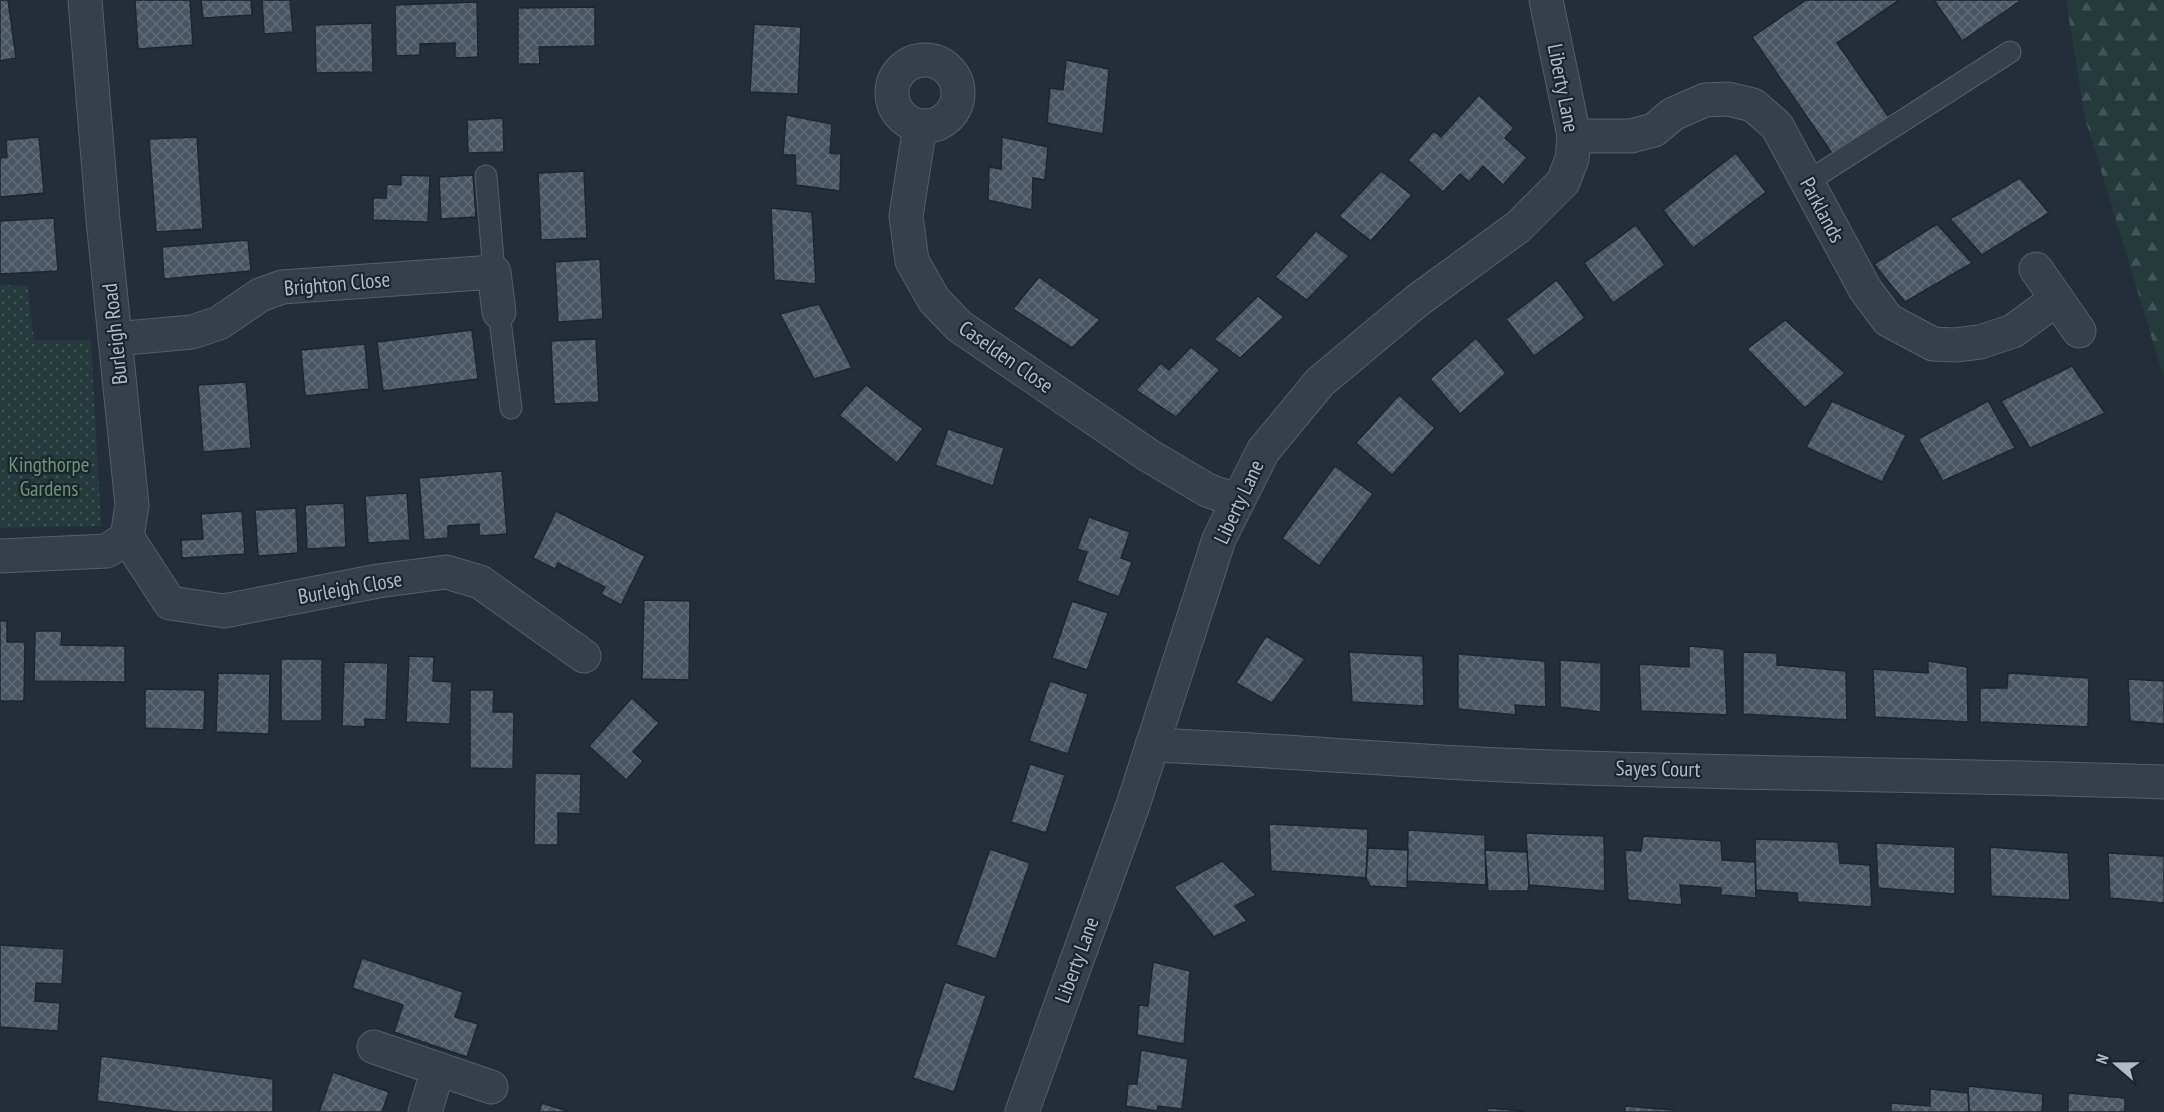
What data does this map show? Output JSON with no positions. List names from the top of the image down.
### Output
{
  "streets": {
    "street": [
      "Liberty Lane",
      "Parklands",
      "Brighton Close",
      "Burleigh Road",
      "Caselden Close",
      "Burleigh Close",
      "Sayes Court"
    ]
  },
  "crossings": [
    ["Liberty Lane", "Parklands"],
    ["Liberty Lane", "Caselden Close"],
    ["Liberty Lane", "Sayes Court"],
    ["Brighton Close", "Burleigh Road"],
    ["Burleigh Road", "Burleigh Close"]
  ],
  "parks": ["Kingthorpe Gardens"],
  "north": "left"
}
